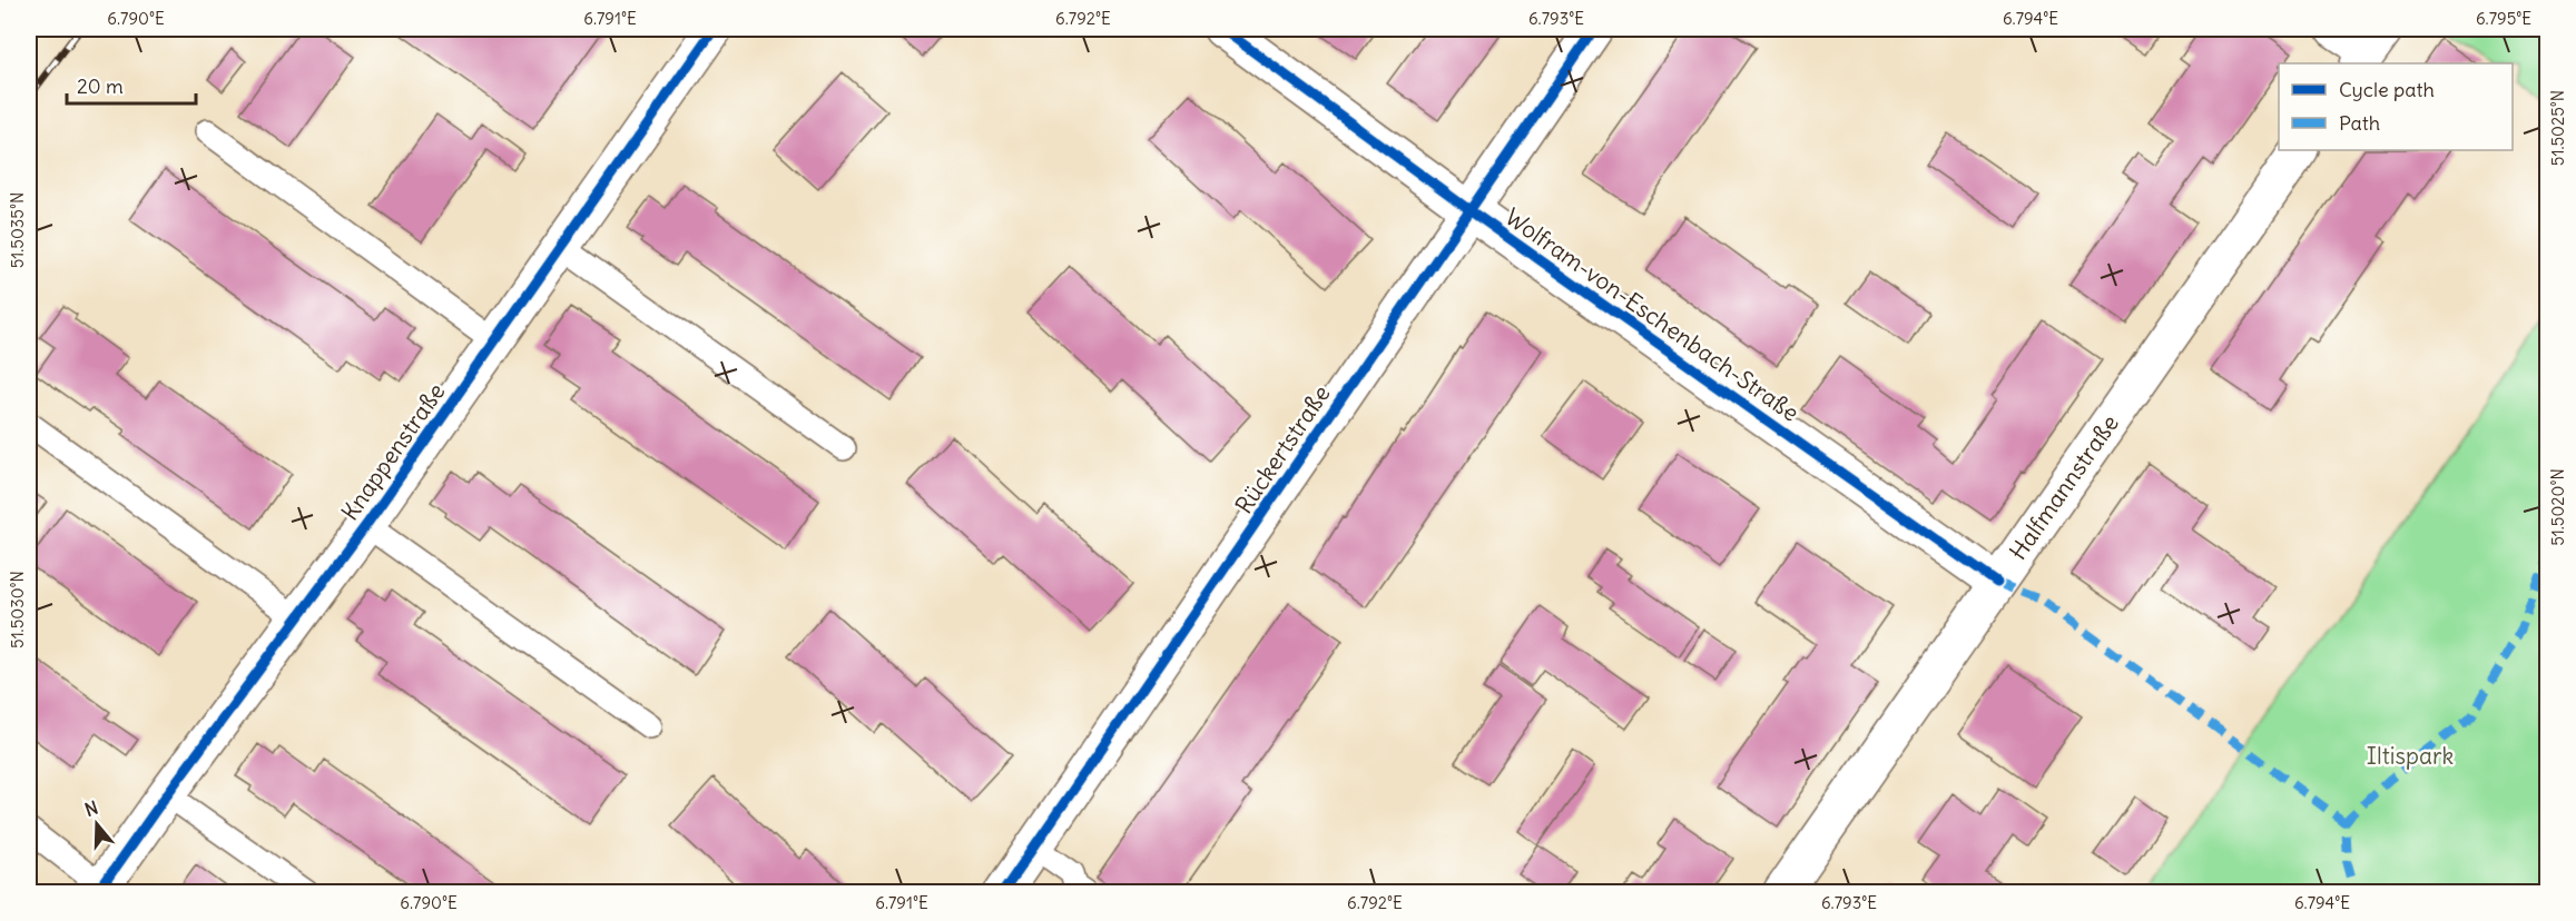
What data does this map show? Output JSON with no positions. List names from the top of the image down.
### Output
{
  "streets": {
    "street": [
      "Wolfram-von-Eschenbach-Straße",
      "Rückertstraße",
      "Knappenstraße",
      "Halfmannstraße"
    ]
  },
  "crossings": [
    ["Wolfram-von-Eschenbach-Straße", "Rückertstraße"],
    ["Wolfram-von-Eschenbach-Straße", "Halfmannstraße"]
  ],
  "parks": ["Iltispark"],
  "legend": ["Cycle path", "Path"],
  "scale_bar": "20 m",
  "north": "top",
  "coordinates": [
    "6.790°E",
    "6.791°E",
    "6.792°E",
    "6.793°E",
    "6.794°E",
    "6.795°E",
    "51.5025°N",
    "51.5035°N",
    "51.5020°N",
    "51.5030°N"
  ]
}
